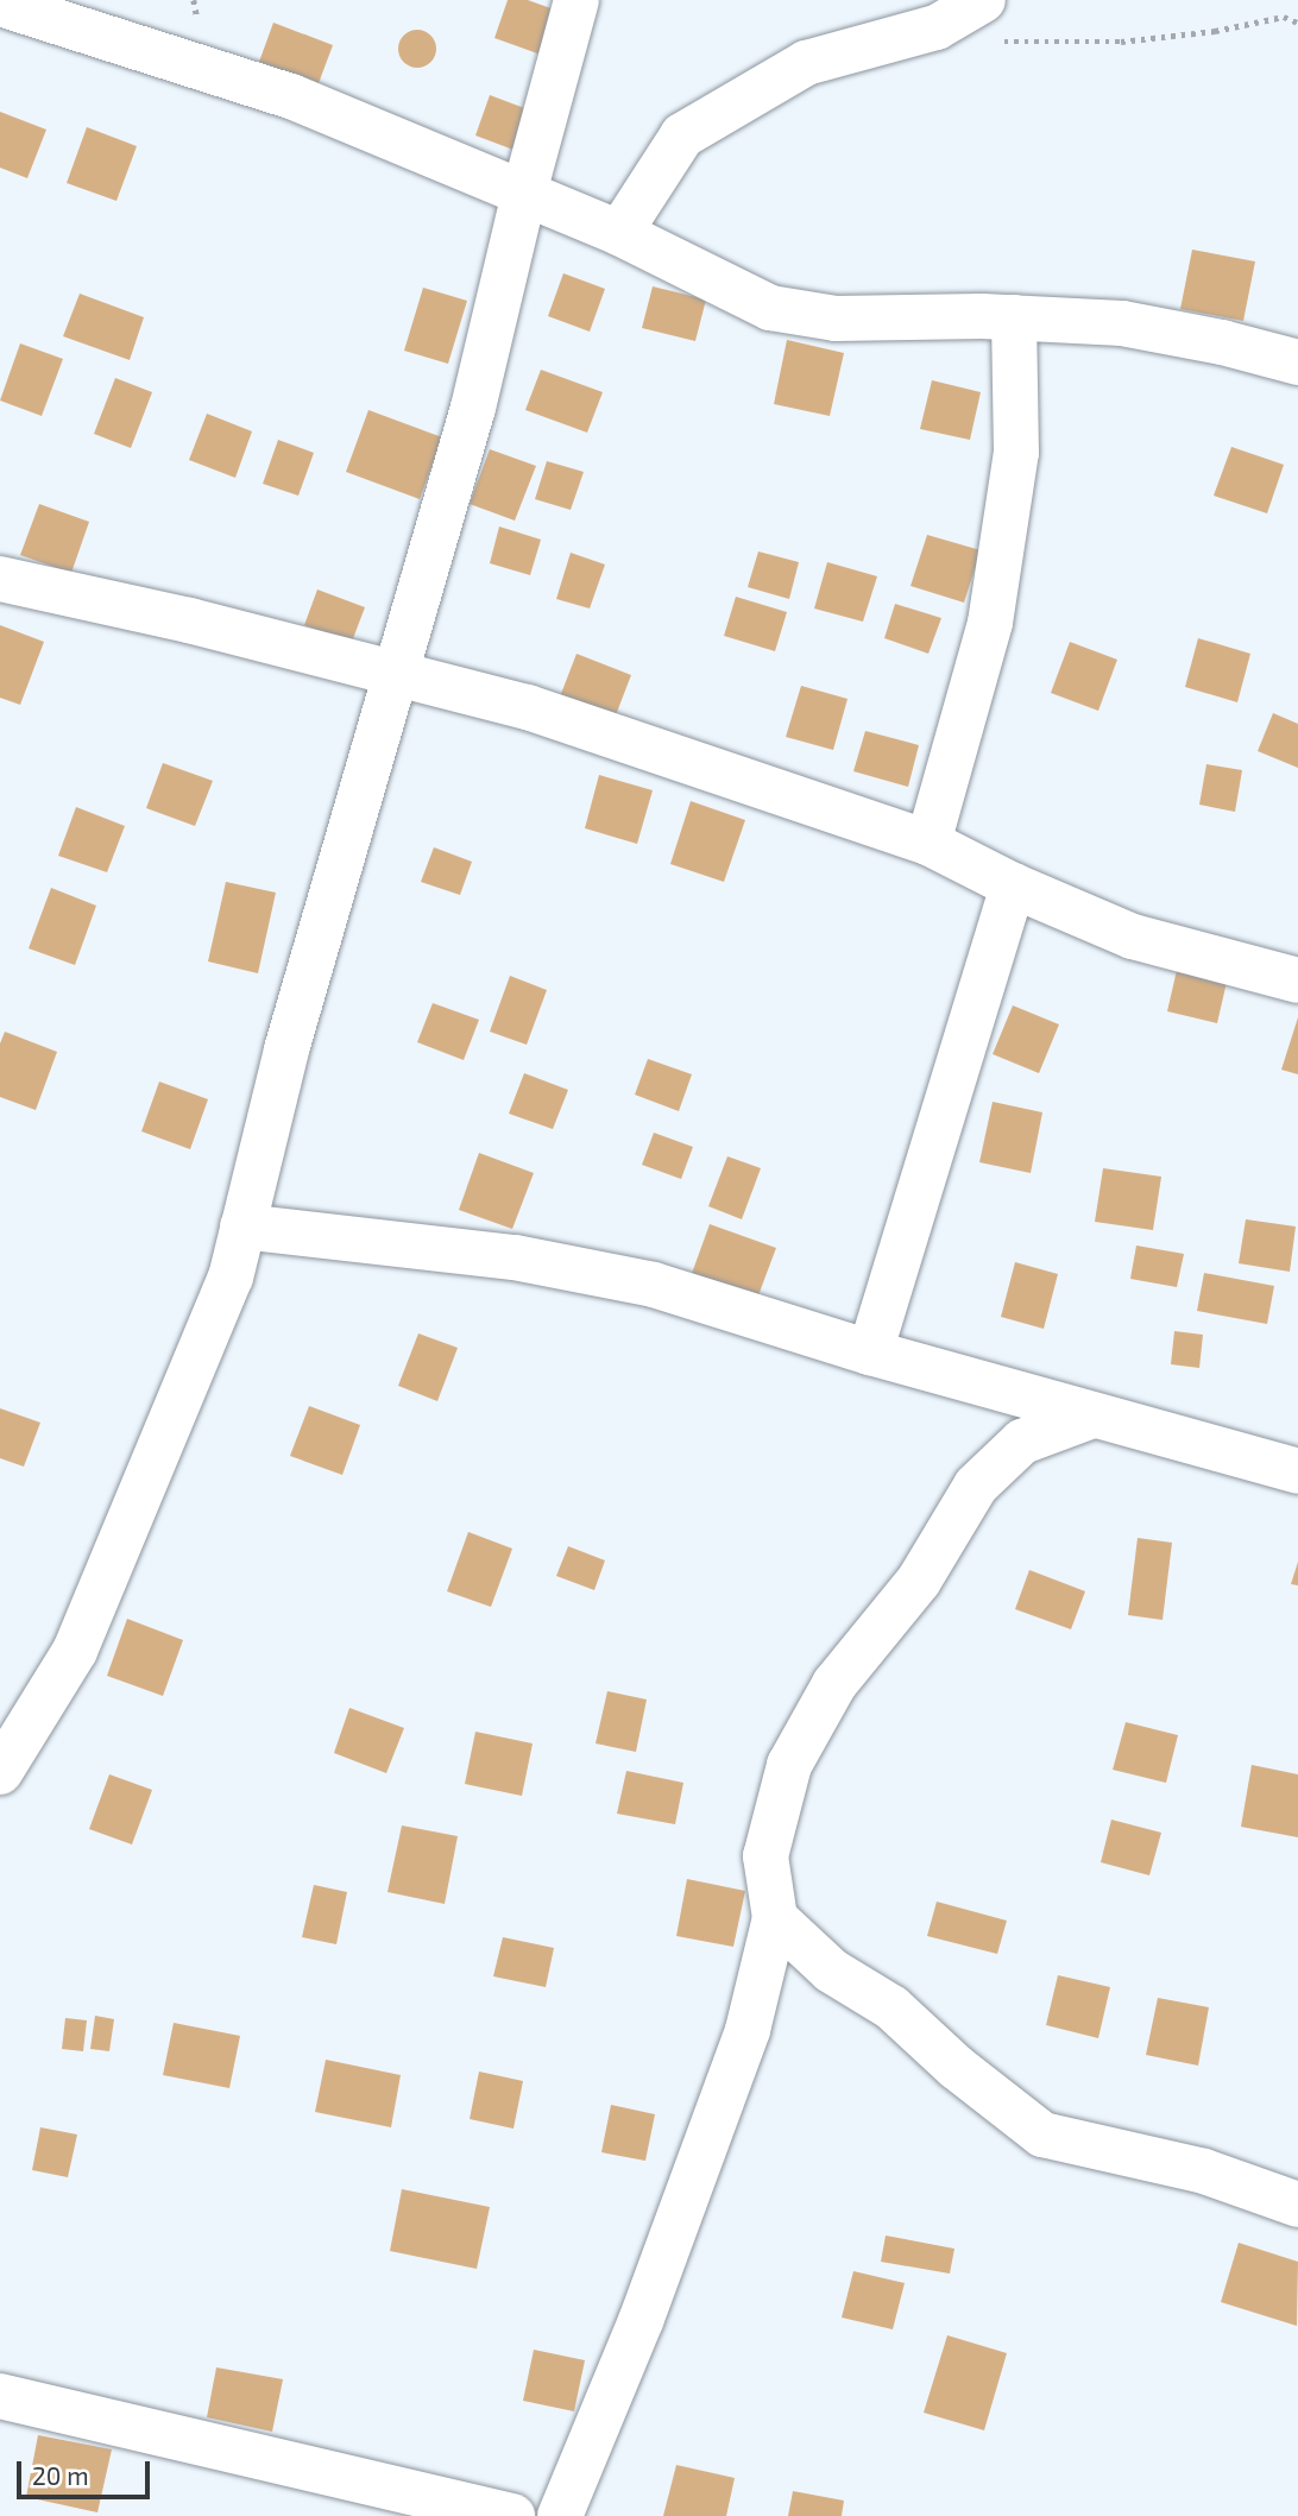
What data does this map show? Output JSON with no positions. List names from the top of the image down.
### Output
{
  "scale_bar": "20 m"
}
